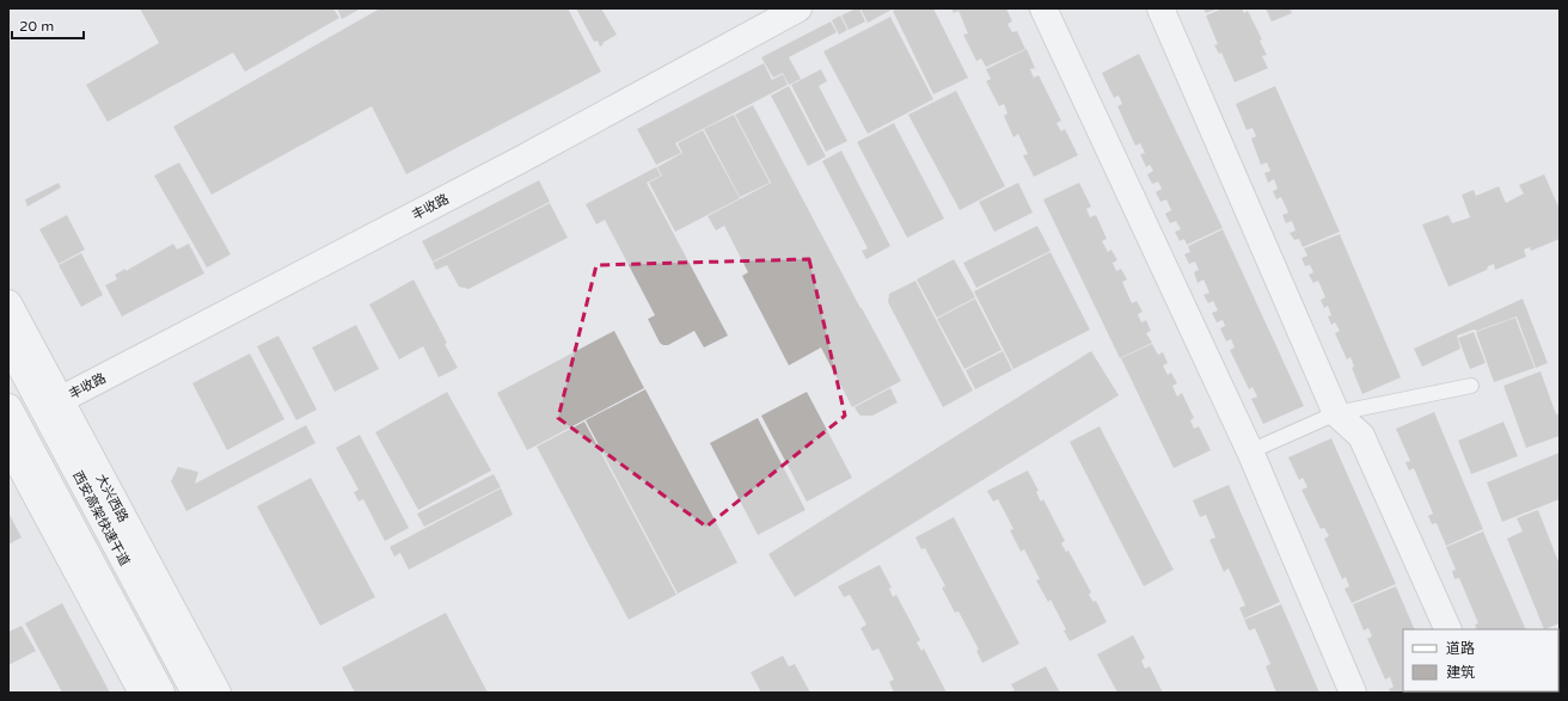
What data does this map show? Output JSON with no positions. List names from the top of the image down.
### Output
{
  "streets": {
    "main road": ["丰收路", "大兴西路", "西安高架快速干道"]
  },
  "crossings": [
    ["丰收路", "大兴西路"]
  ],
  "legend": ["道路", "建筑"],
  "scale_bar": "20 m"
}
